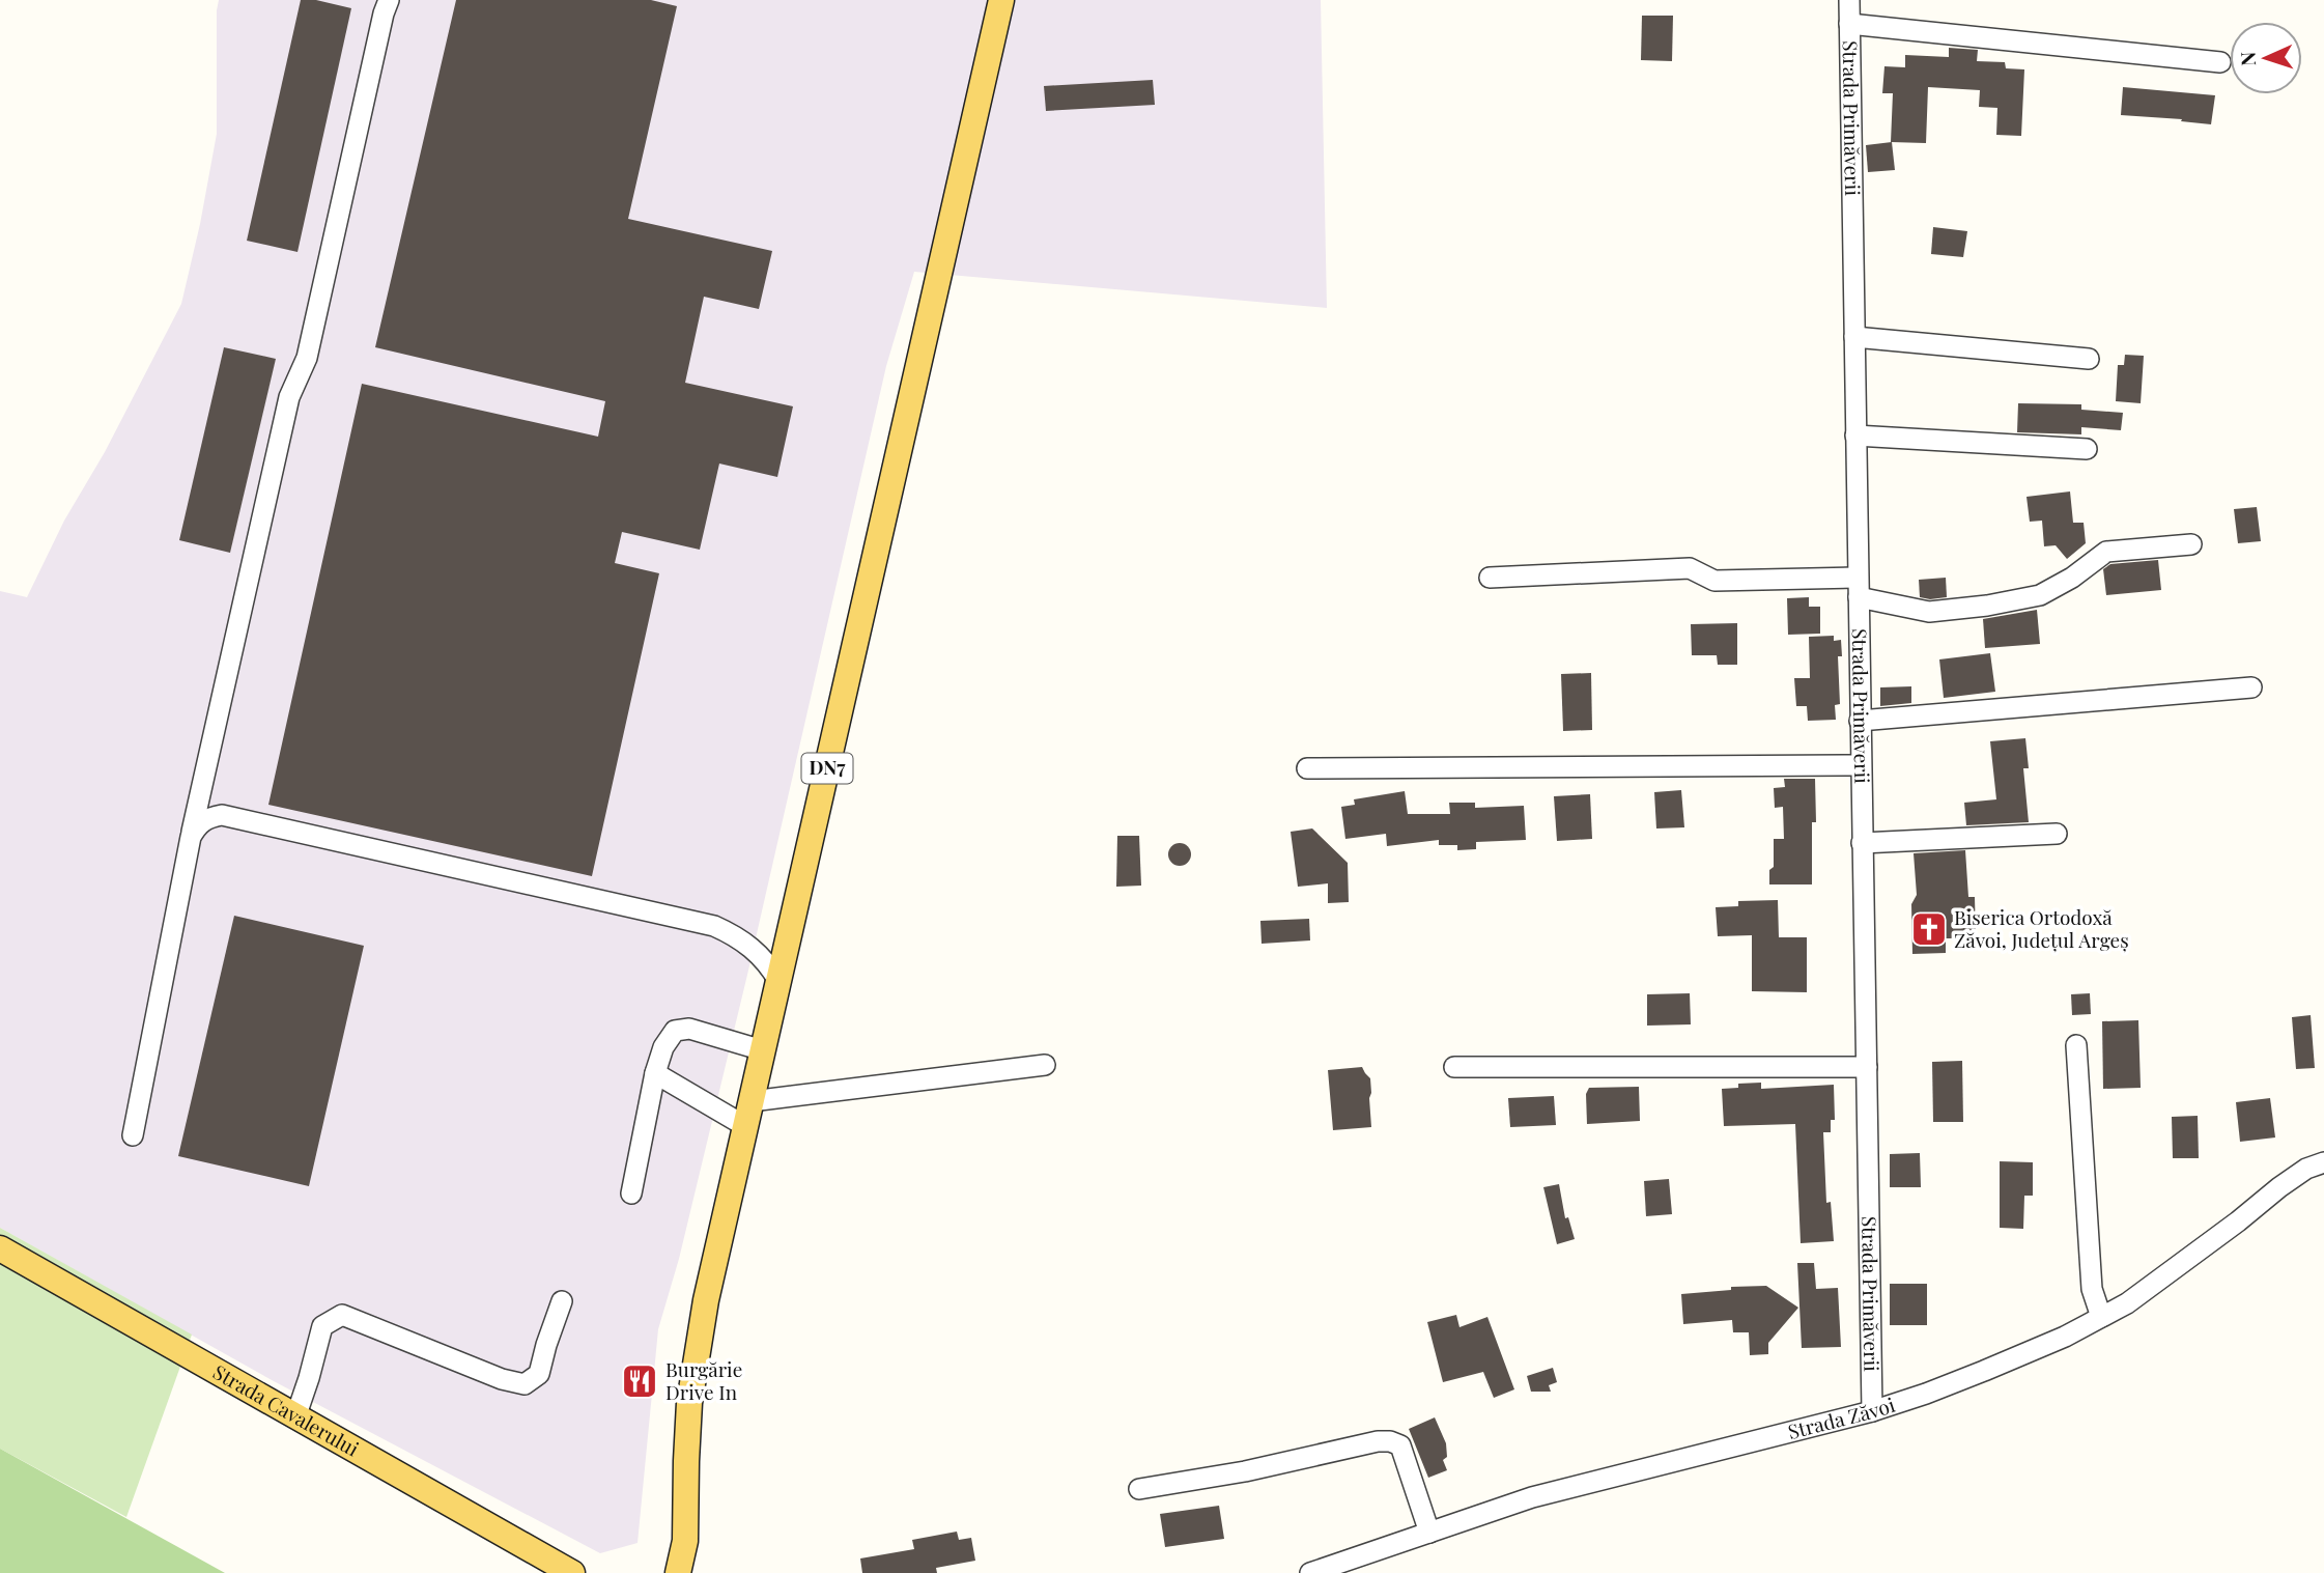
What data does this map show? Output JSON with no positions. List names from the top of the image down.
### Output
{
  "streets": {
    "main road": ["DN7", "Strada Cavalerului"],
    "street": ["Strada Primăverii", "Strada Zăvoi"]
  },
  "crossings": [
    ["Strada Primăverii", "Strada Zăvoi"]
  ],
  "places": {
    "church": ["Biserica Ortodoxă Zăvoi, Județul Argeș"],
    "restaurant": ["Burgărie Drive In"]
  },
  "north": "left"
}
